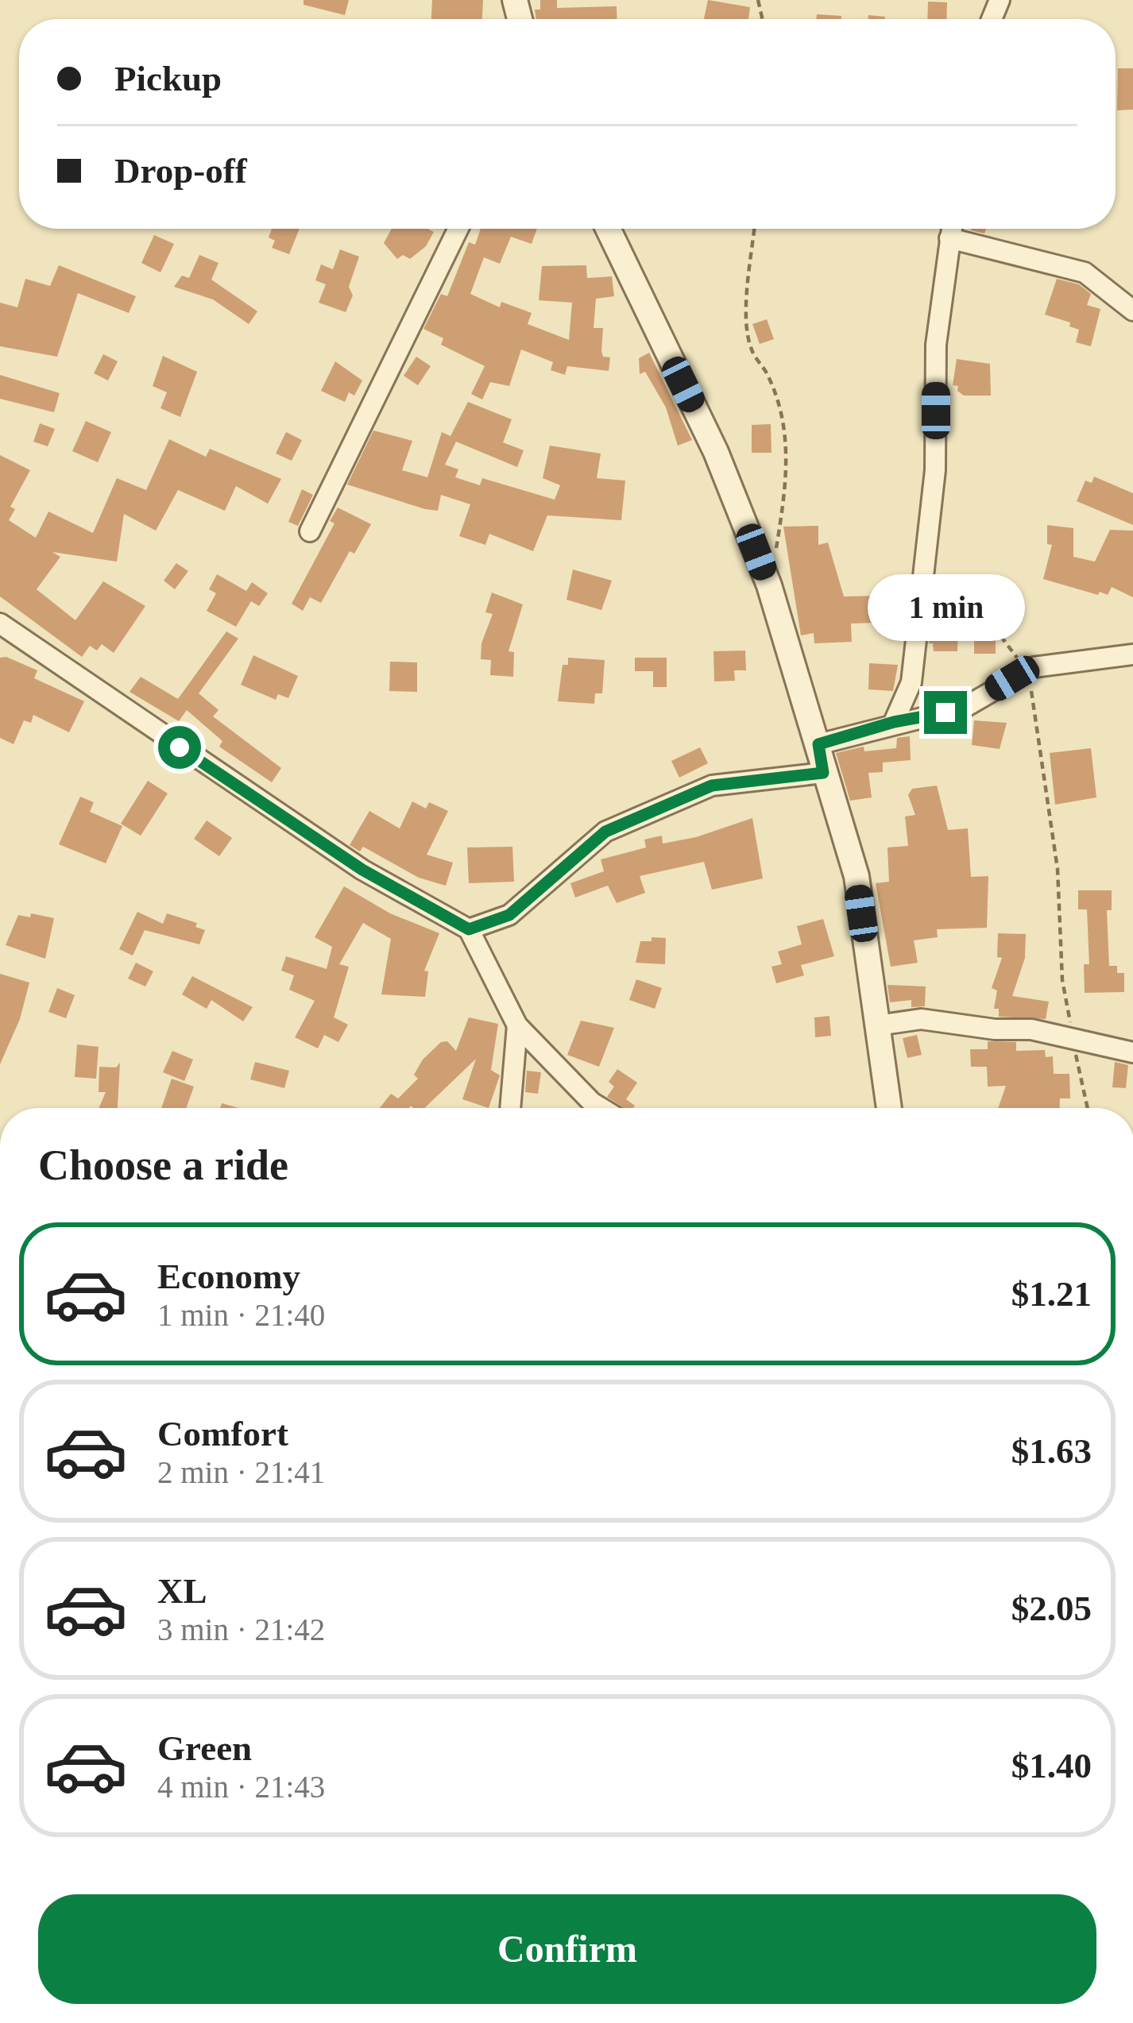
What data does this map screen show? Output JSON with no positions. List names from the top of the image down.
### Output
{
  "page": {
    "banner": ["Pickup", "Drop-off"],
    "bubble": "1 min",
    "heading": "Choose a ride",
    "list": [
      {
        "name": "Economy",
        "note": "1 min · 21:40",
        "value": "$1.21"
      },
      {
        "name": "Comfort",
        "note": "2 min · 21:41",
        "value": "$1.63"
      },
      {
        "name": "XL",
        "note": "3 min · 21:42",
        "value": "$2.05"
      },
      {
        "name": "Green",
        "note": "4 min · 21:43",
        "value": "$1.40"
      }
    ],
    "buttons": "Confirm"
  }
}
